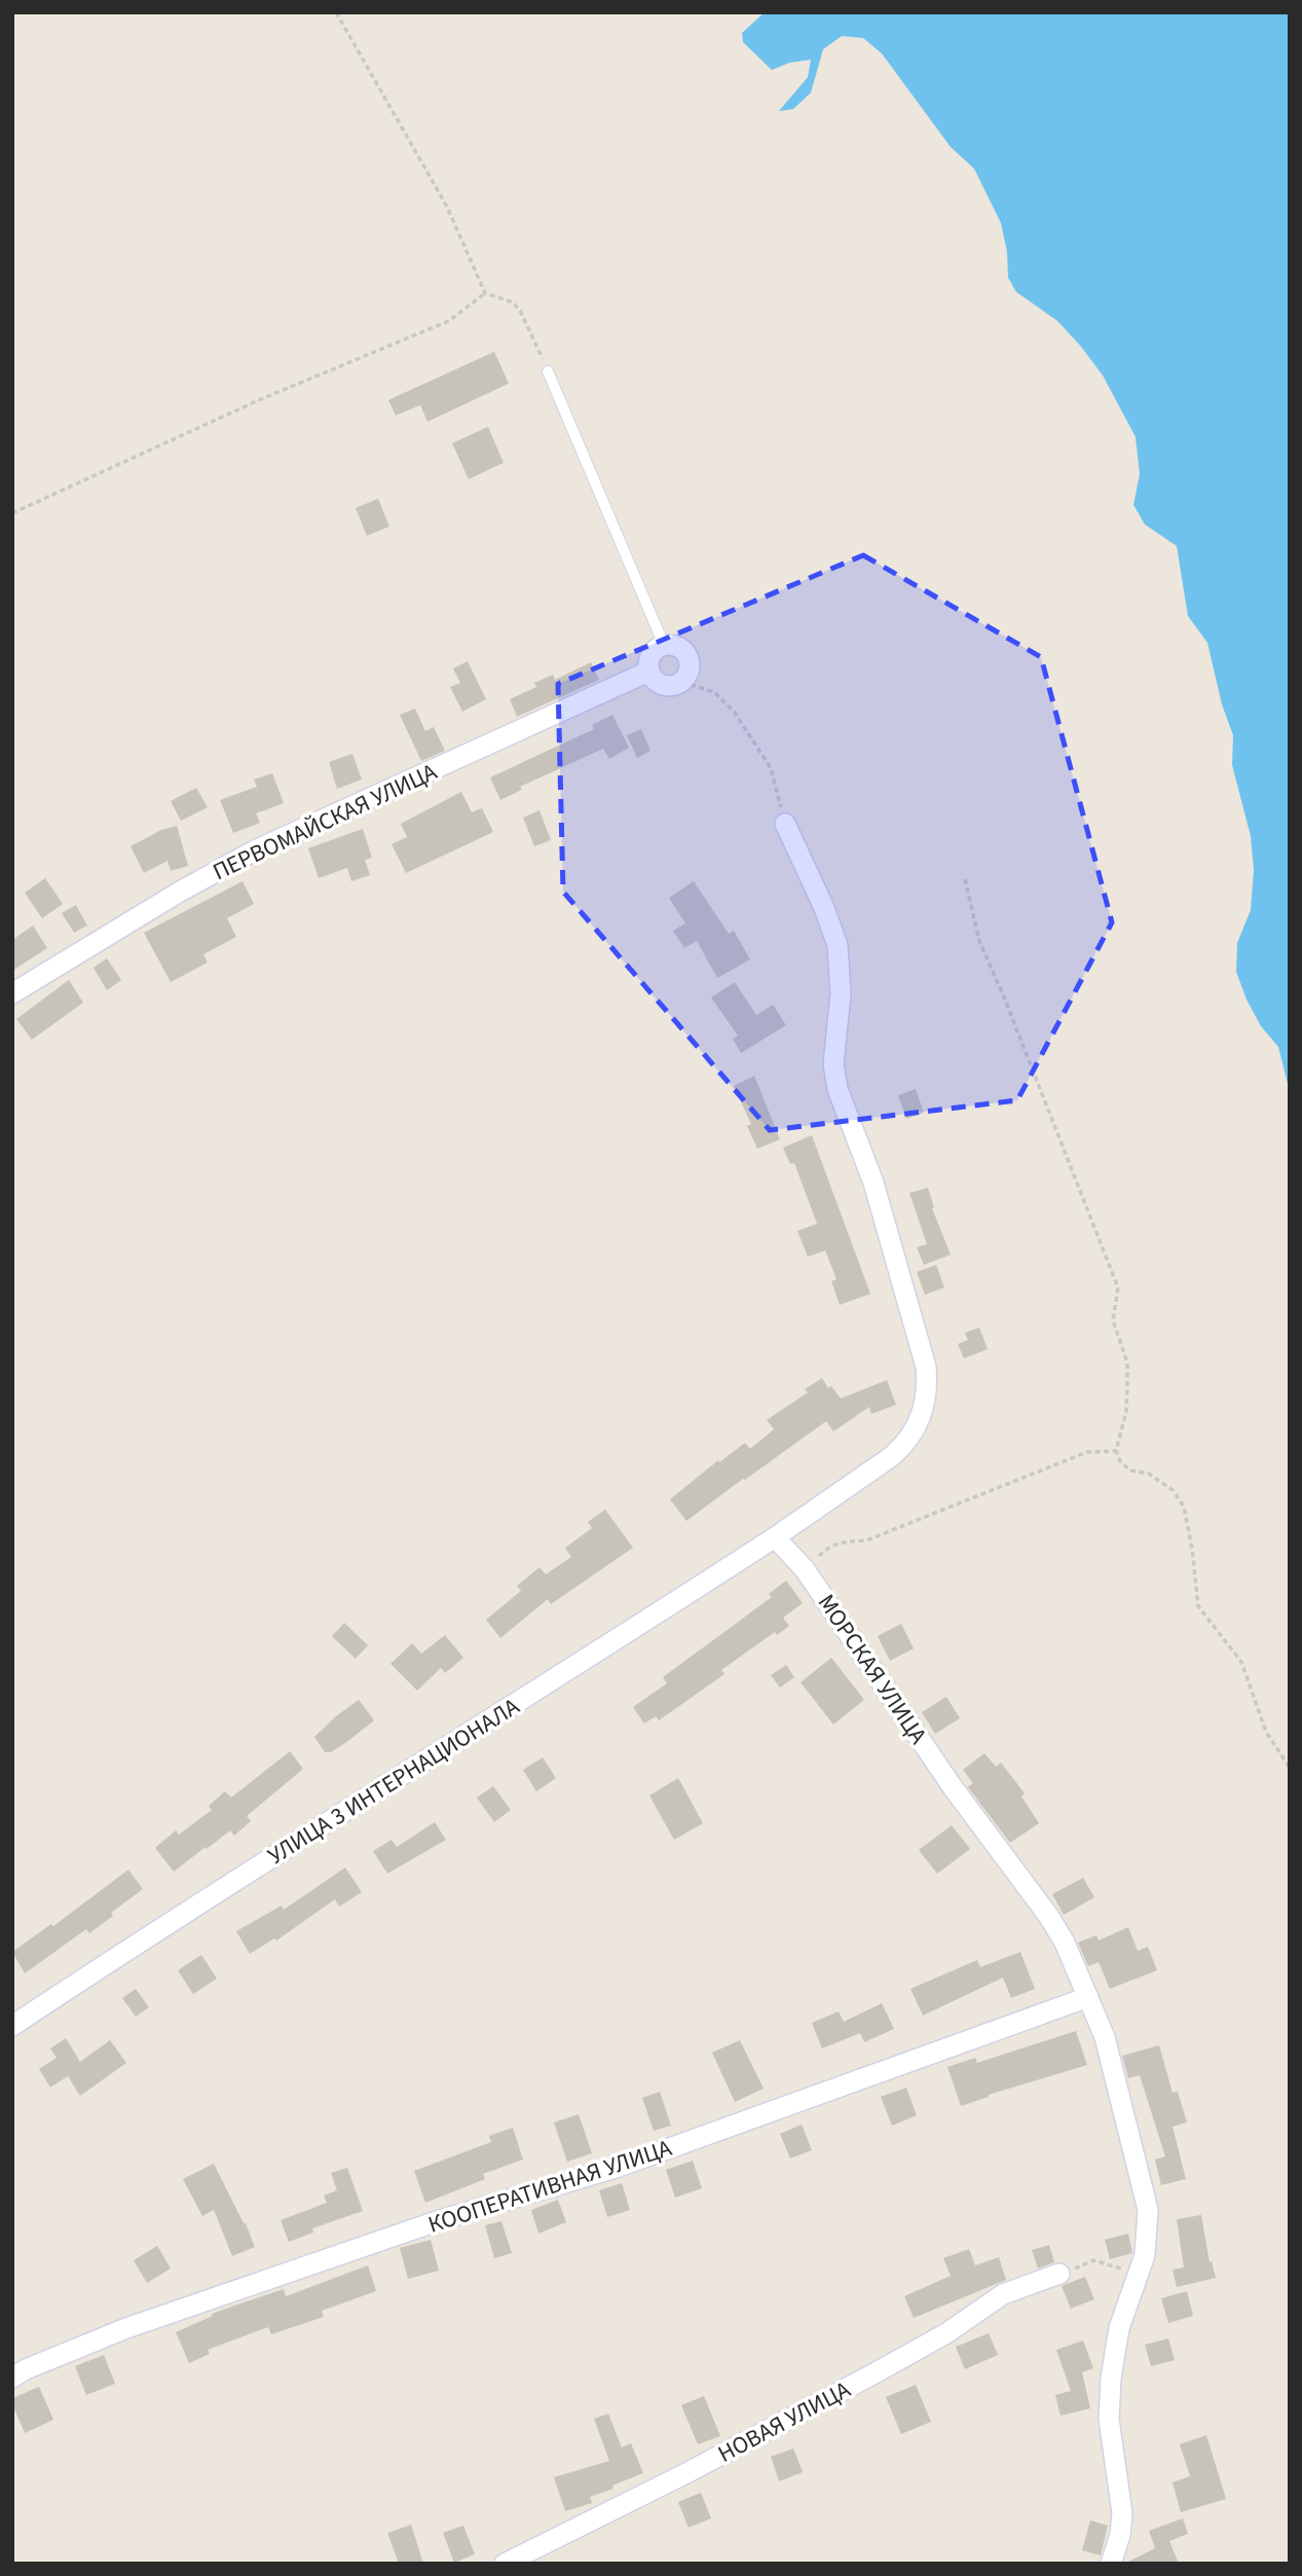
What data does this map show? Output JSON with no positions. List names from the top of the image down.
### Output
{
  "streets": {
    "street": [
      "ПЕРВОМАЙСКАЯ УЛИЦА",
      "МОРСКАЯ УЛИЦА",
      "УЛИЦА 3 ИНТЕРНАЦИОНАЛА",
      "КООПЕРАТИВНАЯ УЛИЦА",
      "НОВАЯ УЛИЦА"
    ]
  },
  "crossings": [
    ["МОРСКАЯ УЛИЦА", "УЛИЦА 3 ИНТЕРНАЦИОНАЛА"],
    ["МОРСКАЯ УЛИЦА", "КООПЕРАТИВНАЯ УЛИЦА"]
  ]
}
